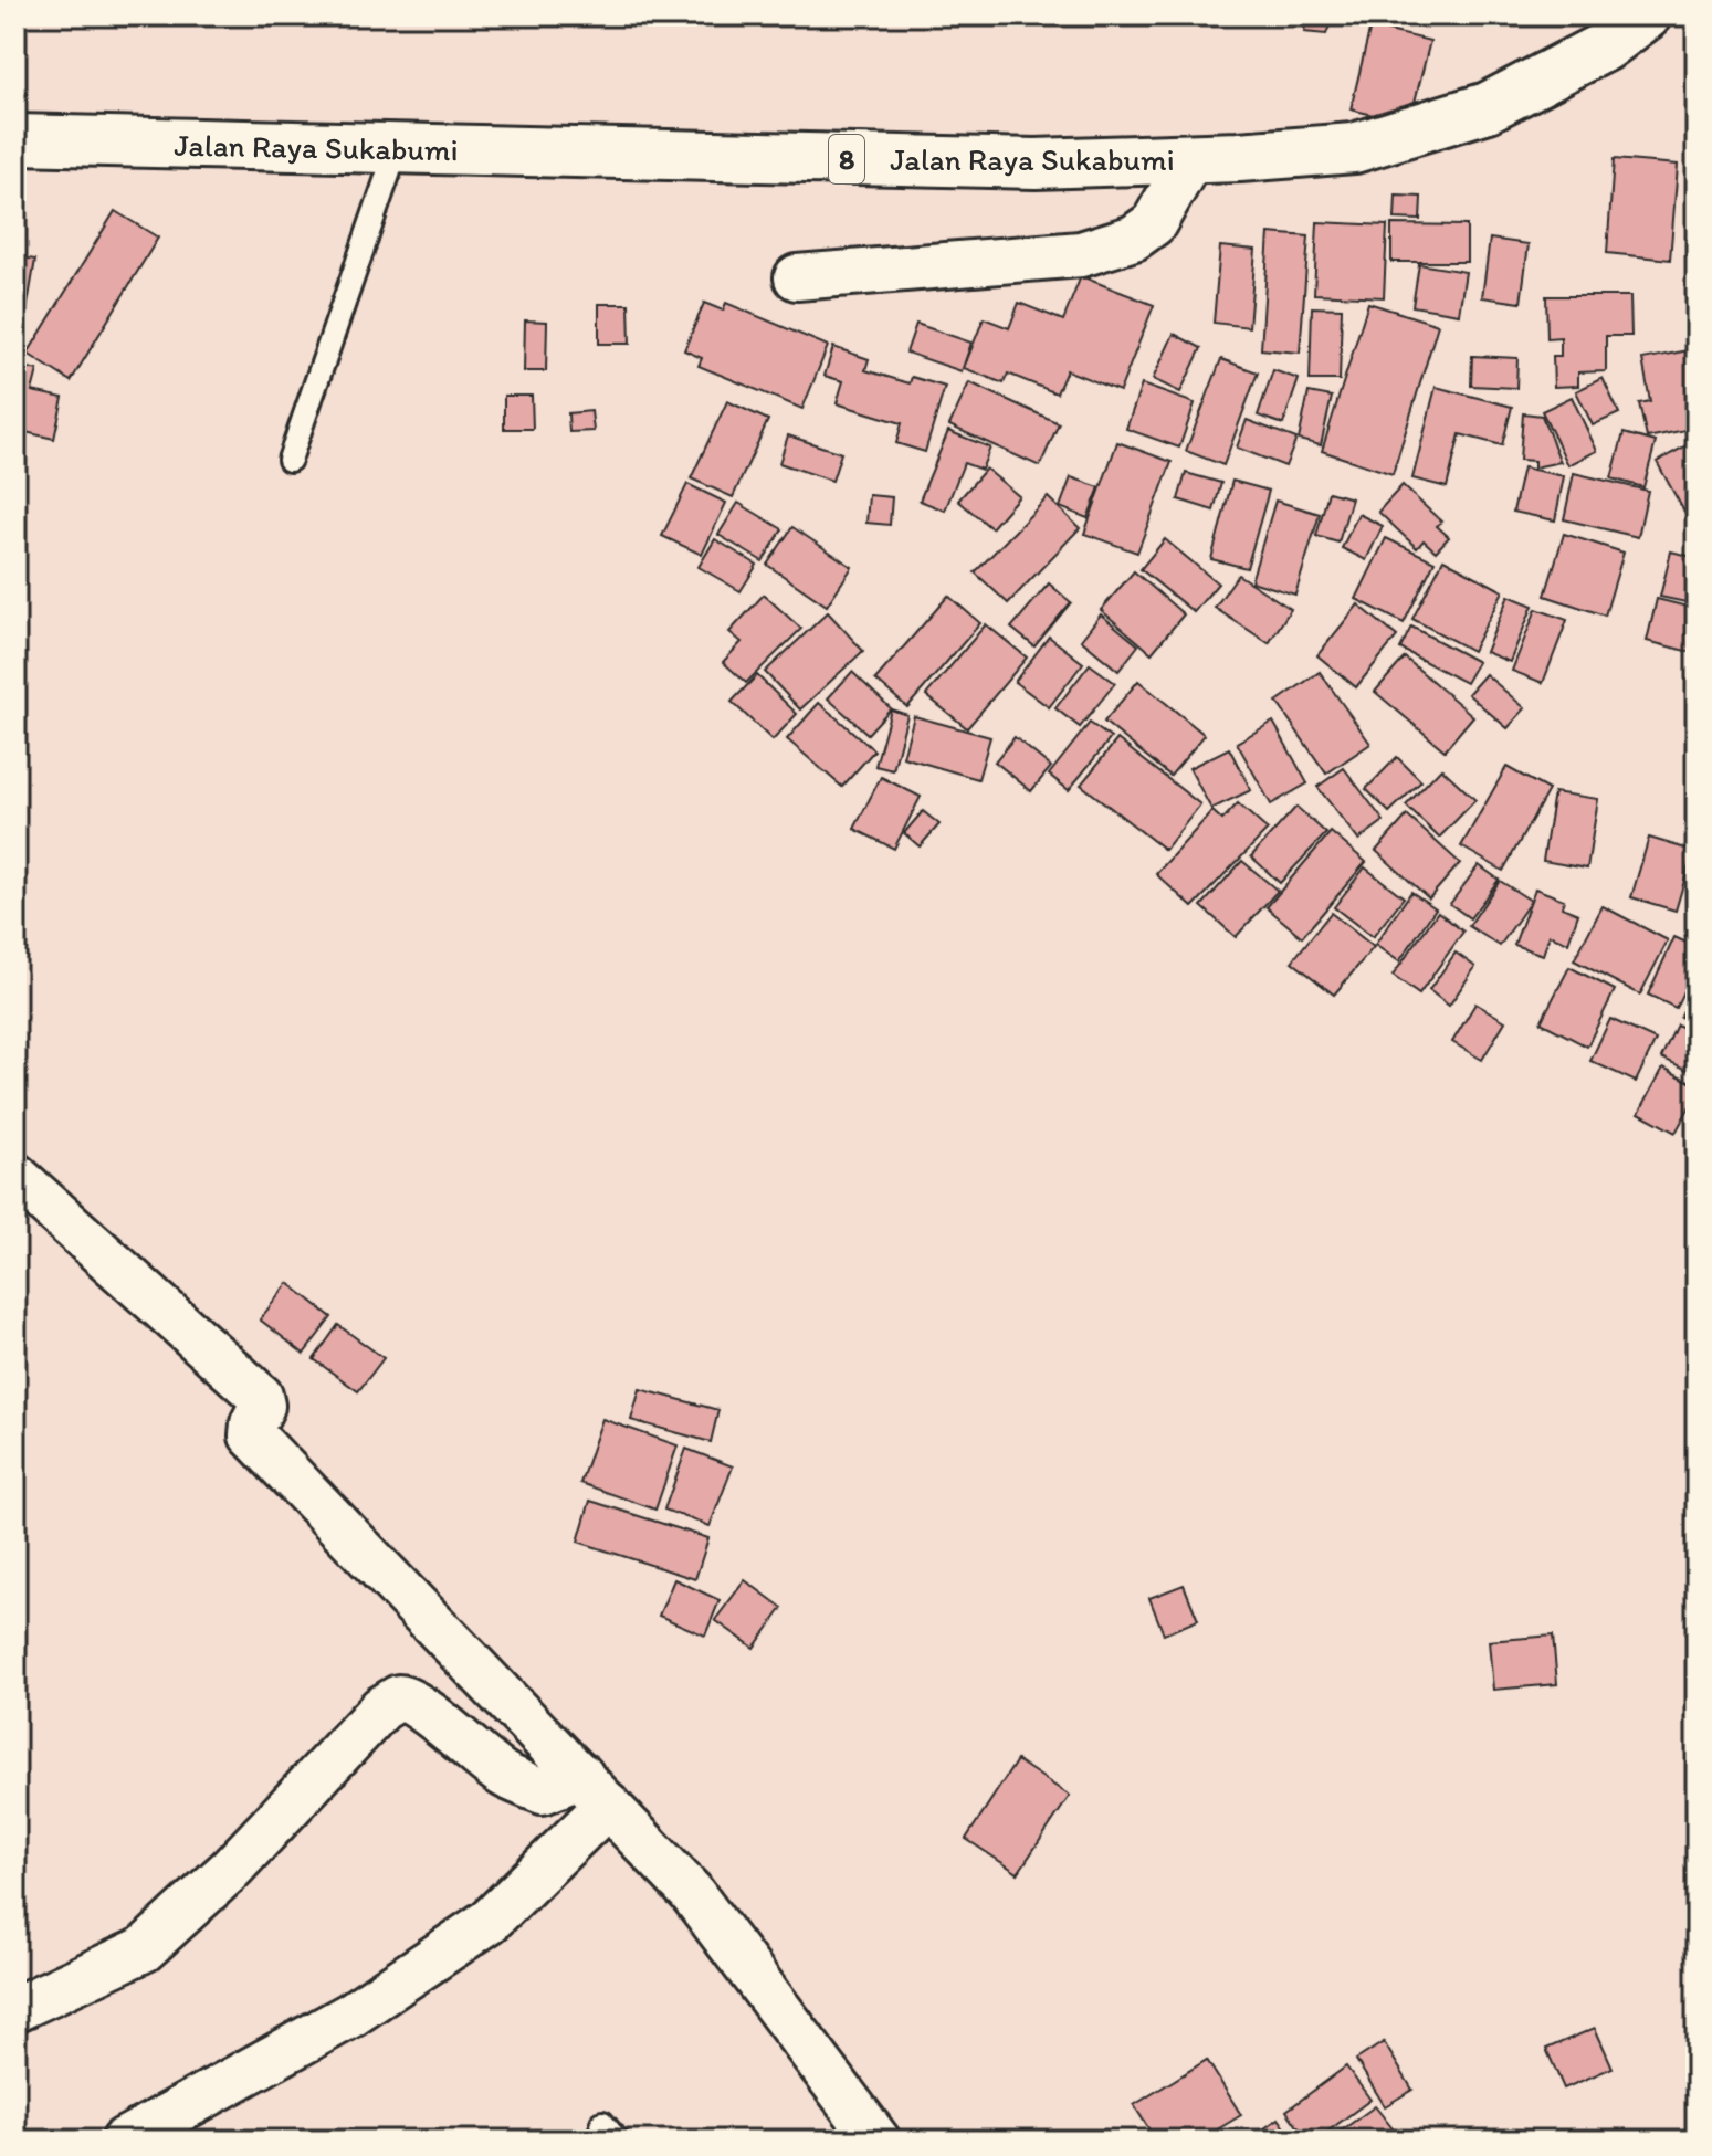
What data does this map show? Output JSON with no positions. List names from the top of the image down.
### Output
{
  "streets": {
    "highway": ["Jalan Raya Sukabumi", "8"]
  }
}
